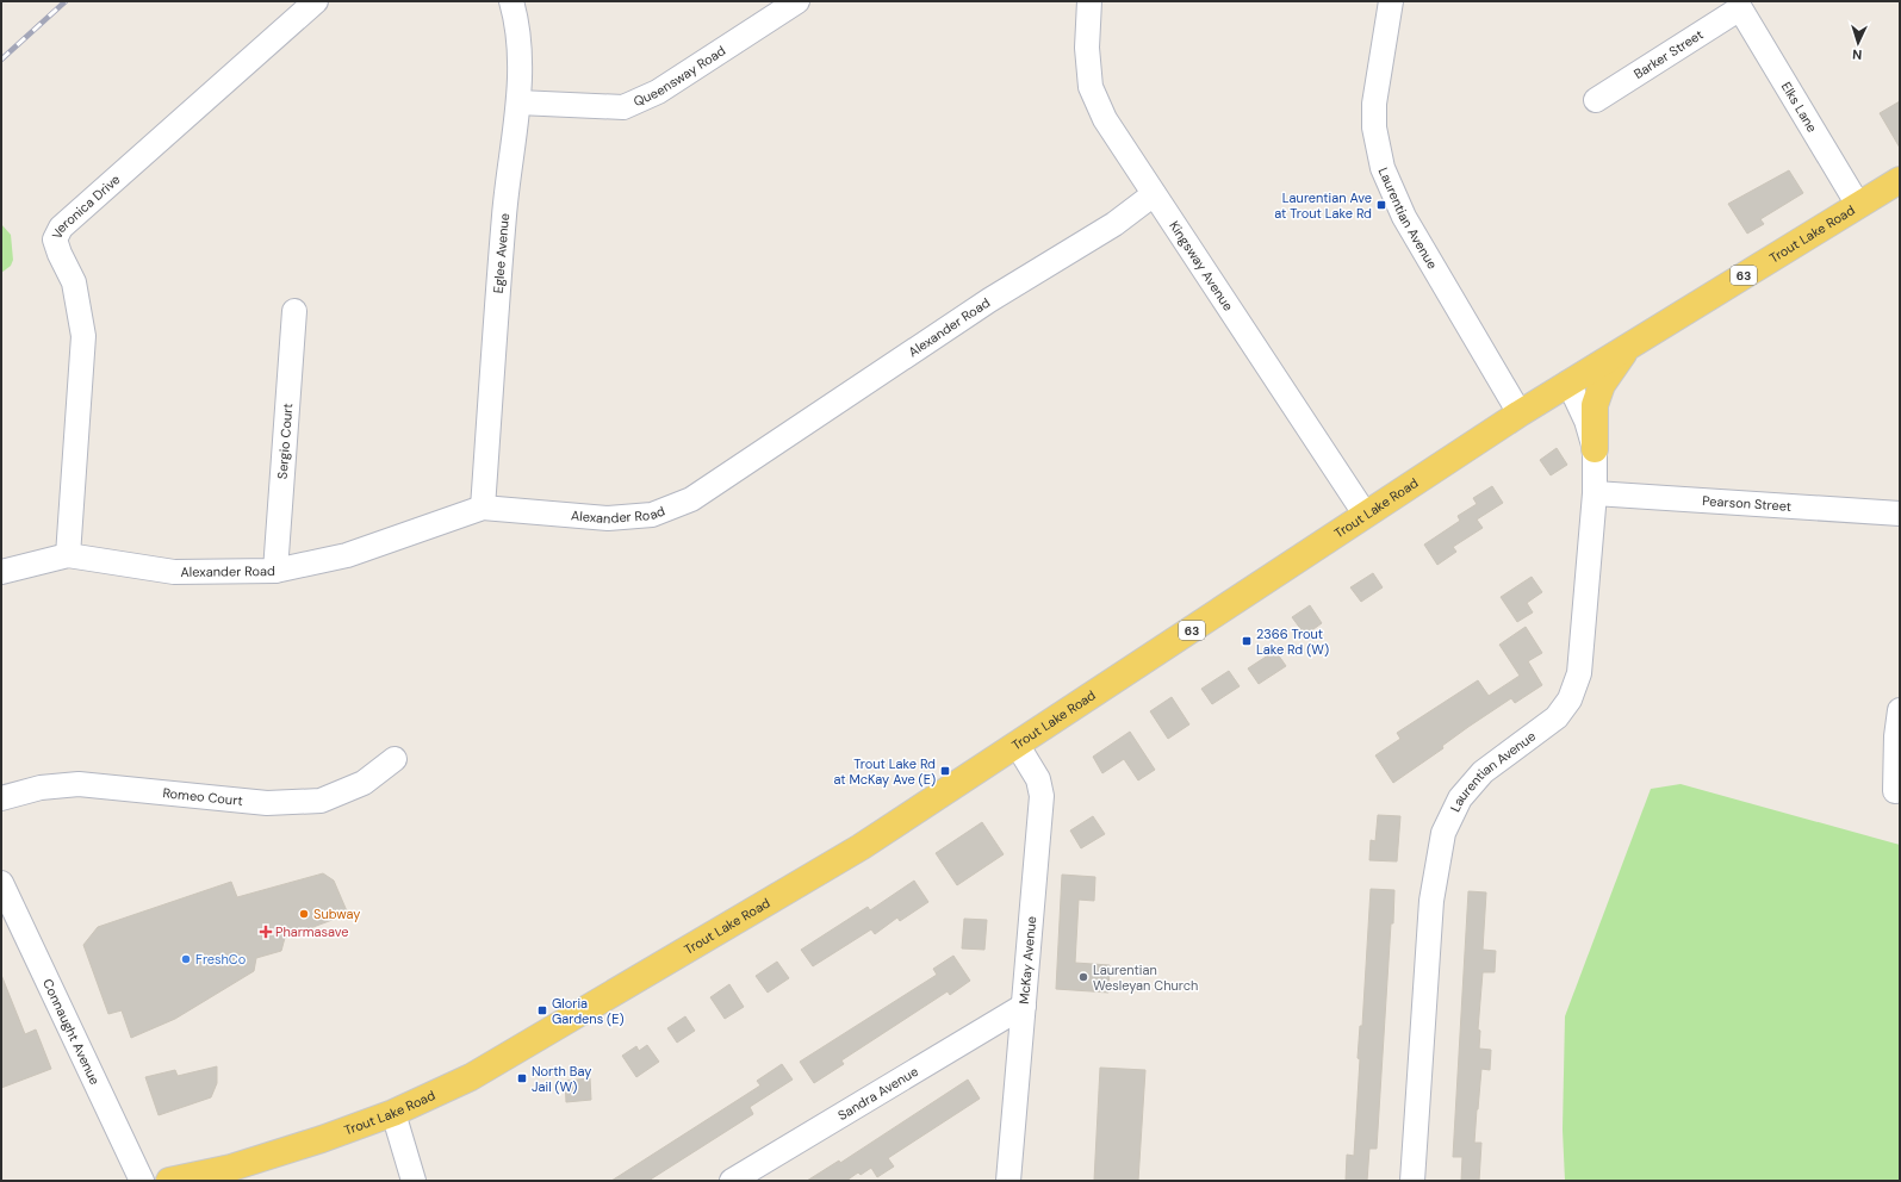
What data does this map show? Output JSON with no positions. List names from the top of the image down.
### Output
{
  "streets": {
    "main road": ["Trout Lake Road", "63"],
    "street": [
      "Barker Street",
      "Queensway Road",
      "Elks Lane",
      "Veronica Drive",
      "Laurentian Avenue",
      "Eglee Avenue",
      "Kingsway Avenue",
      "Alexander Road",
      "Sergio Court",
      "Pearson Street",
      "Romeo Court",
      "McKay Avenue",
      "Connaught Avenue",
      "Sandra Avenue"
    ]
  },
  "crossings": [
    ["Barker Street", "Elks Lane"],
    ["Queensway Road", "Eglee Avenue"],
    ["Elks Lane", "Trout Lake Road"],
    ["Veronica Drive", "Alexander Road"],
    ["Laurentian Avenue", "Trout Lake Road"],
    ["Laurentian Avenue", "Pearson Street"],
    ["Trout Lake Road", "Kingsway Avenue"],
    ["Trout Lake Road", "McKay Avenue"],
    ["Eglee Avenue", "Alexander Road"],
    ["Kingsway Avenue", "Alexander Road"],
    ["Alexander Road", "Sergio Court"],
    ["McKay Avenue", "Sandra Avenue"]
  ],
  "places": {
    "transit": [
      "Laurentian Ave at Trout Lake Rd",
      "2366 Trout Lake Rd (W)",
      "Trout Lake Rd at McKay Ave (E)",
      "Gloria Gardens (E)",
      "North Bay Jail (W)"
    ],
    "other": ["Subway", "FreshCo", "Laurentian Wesleyan Church"],
    "health": ["Pharmasave"]
  },
  "north": "bottom"
}
